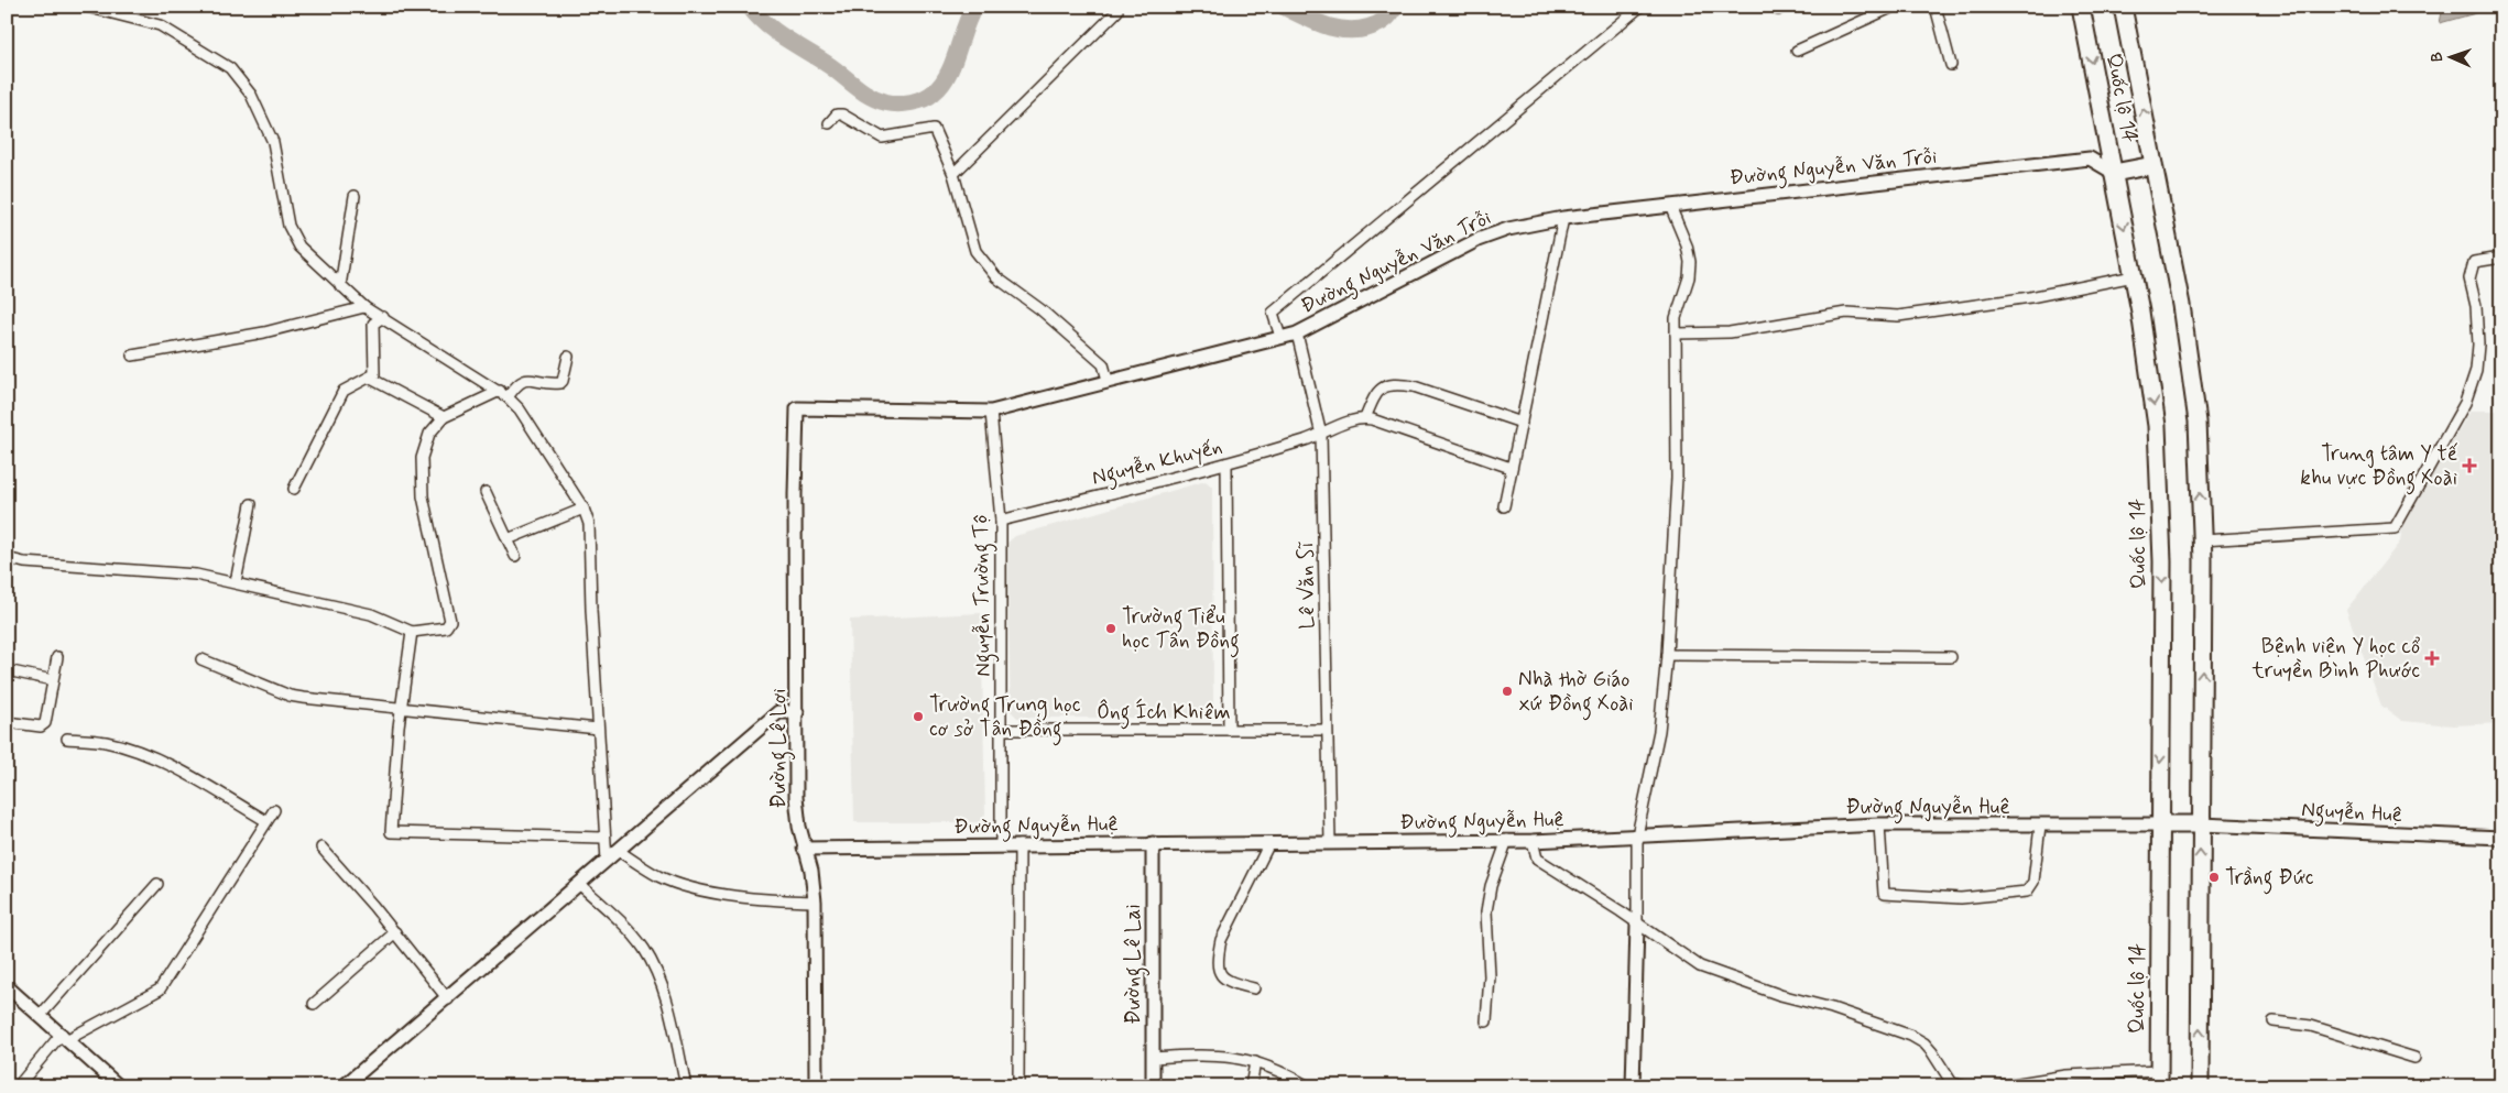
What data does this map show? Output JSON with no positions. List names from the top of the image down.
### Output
{
  "streets": {
    "highway": ["Quốc lộ 14"],
    "street": [
      "Đường Nguyễn Văn Trỗi",
      "Nguyễn Khuyến",
      "Lê Văn Sĩ",
      "Nguyễn Trường Tộ",
      "Ông Ích Khiêm",
      "Đường Lê Lợi",
      "Đường Nguyễn Huệ",
      "Nguyễn Huệ",
      "Đường Lê Lai"
    ]
  },
  "crossings": [
    ["Quốc lộ 14", "Đường Nguyễn Văn Trỗi"],
    ["Quốc lộ 14", "Đường Nguyễn Huệ"],
    ["Quốc lộ 14", "Nguyễn Huệ"],
    ["Đường Nguyễn Văn Trỗi", "Lê Văn Sĩ"],
    ["Đường Nguyễn Văn Trỗi", "Nguyễn Trường Tộ"],
    ["Đường Nguyễn Văn Trỗi", "Đường Lê Lợi"],
    ["Nguyễn Khuyến", "Lê Văn Sĩ"],
    ["Nguyễn Khuyến", "Nguyễn Trường Tộ"],
    ["Lê Văn Sĩ", "Ông Ích Khiêm"],
    ["Lê Văn Sĩ", "Đường Nguyễn Huệ"],
    ["Nguyễn Trường Tộ", "Ông Ích Khiêm"],
    ["Nguyễn Trường Tộ", "Đường Nguyễn Huệ"],
    ["Đường Lê Lợi", "Đường Nguyễn Huệ"],
    ["Đường Nguyễn Huệ", "Đường Lê Lai"]
  ],
  "places": {
    "health": ["Trung tâm Y tế khu vực Đồng Xoài", "Bệnh viện Y học cổ truyền Bình Phước"],
    "other": [
      "Trường Tiểu học Tân Đồng",
      "Nhà thờ Giáo xứ Đồng Xoài",
      "Trường Trung học cơ sở Tân Đồng",
      "Trầng Đức"
    ]
  },
  "north": "left"
}
